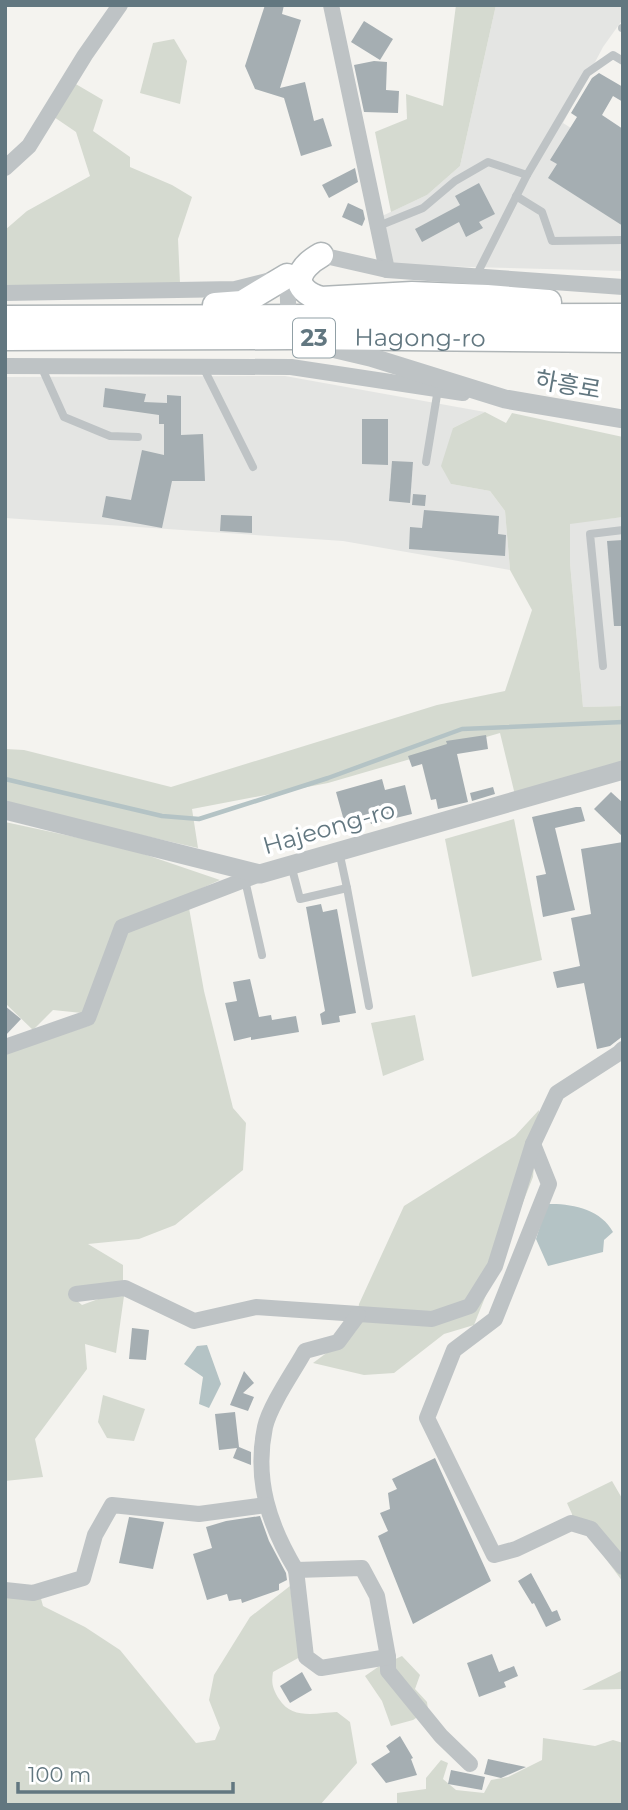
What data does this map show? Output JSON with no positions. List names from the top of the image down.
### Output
{
  "streets": {
    "main road": ["23", "Hagong-ro"],
    "street": ["하흥로", "Hajeong-ro"]
  },
  "crossings": [
    ["Hagong-ro", "하흥로"]
  ],
  "scale_bar": "100 m"
}
